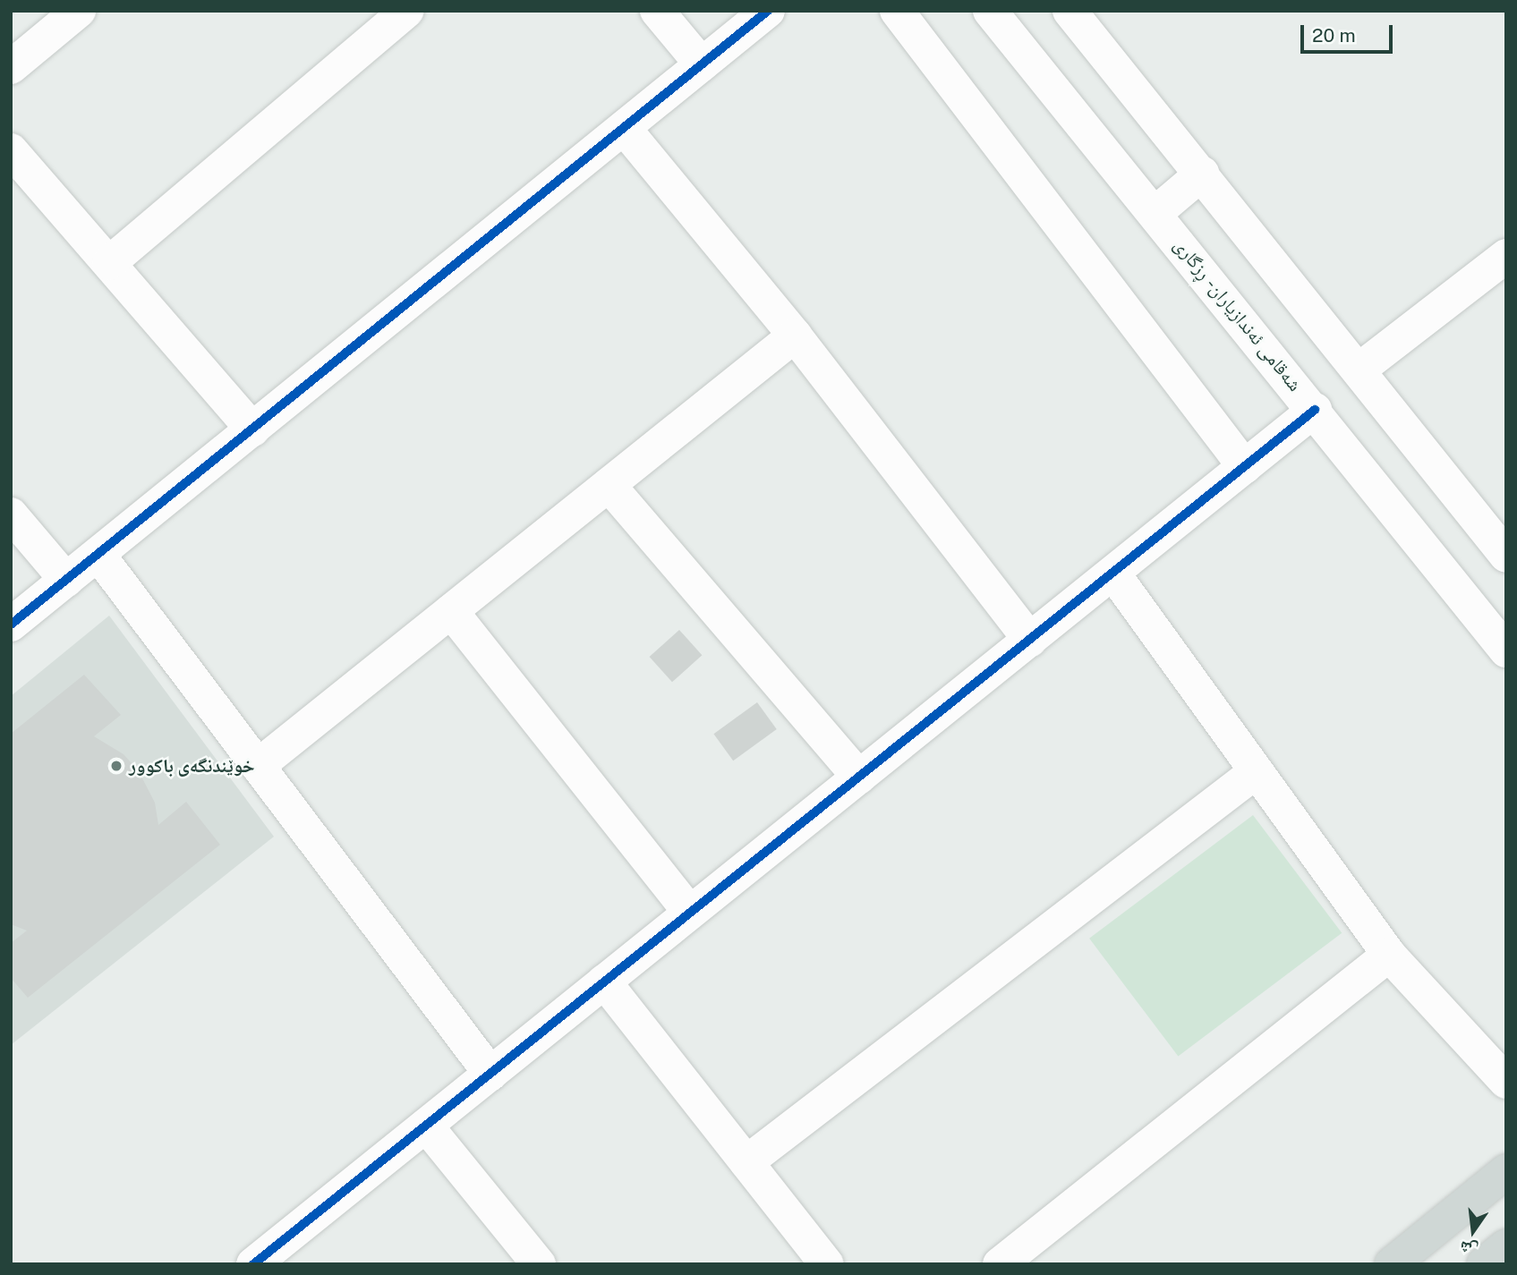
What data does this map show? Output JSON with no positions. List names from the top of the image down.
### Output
{
  "streets": {
    "street": ["شەقامی ئەندازیاران - ڕزگاری"]
  },
  "places": ["خوێندنگەی باکوور"],
  "scale_bar": "20 m",
  "north": "bottom"
}
